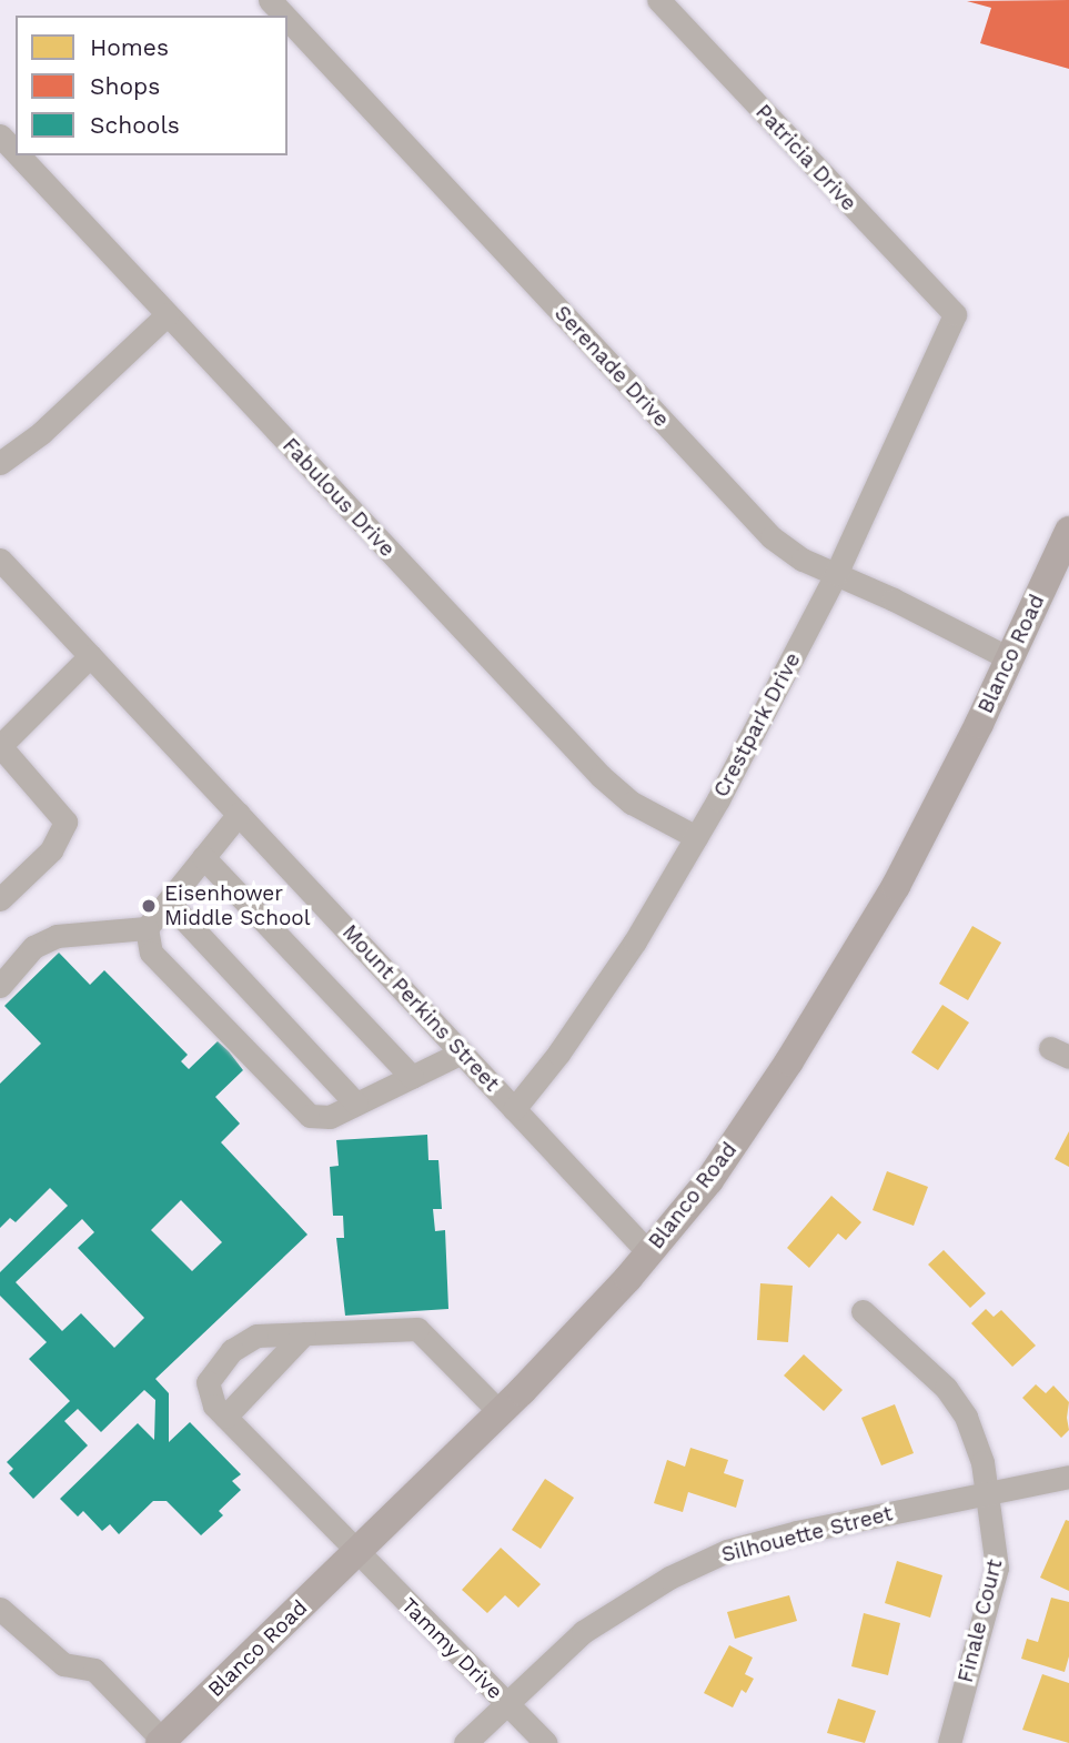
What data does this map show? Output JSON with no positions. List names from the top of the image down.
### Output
{
  "streets": {
    "main road": ["Blanco Road"],
    "street": [
      "Patricia Drive",
      "Serenade Drive",
      "Fabulous Drive",
      "Crestpark Drive",
      "Mount Perkins Street",
      "Silhouette Street",
      "Finale Court",
      "Tammy Drive"
    ]
  },
  "crossings": [
    ["Patricia Drive", "Crestpark Drive"],
    ["Serenade Drive", "Blanco Road"],
    ["Serenade Drive", "Crestpark Drive"],
    ["Fabulous Drive", "Crestpark Drive"],
    ["Blanco Road", "Mount Perkins Street"],
    ["Blanco Road", "Tammy Drive"],
    ["Crestpark Drive", "Mount Perkins Street"],
    ["Silhouette Street", "Finale Court"],
    ["Silhouette Street", "Tammy Drive"]
  ],
  "places": ["Eisenhower Middle School"],
  "legend": ["Homes", "Shops", "Schools"]
}
